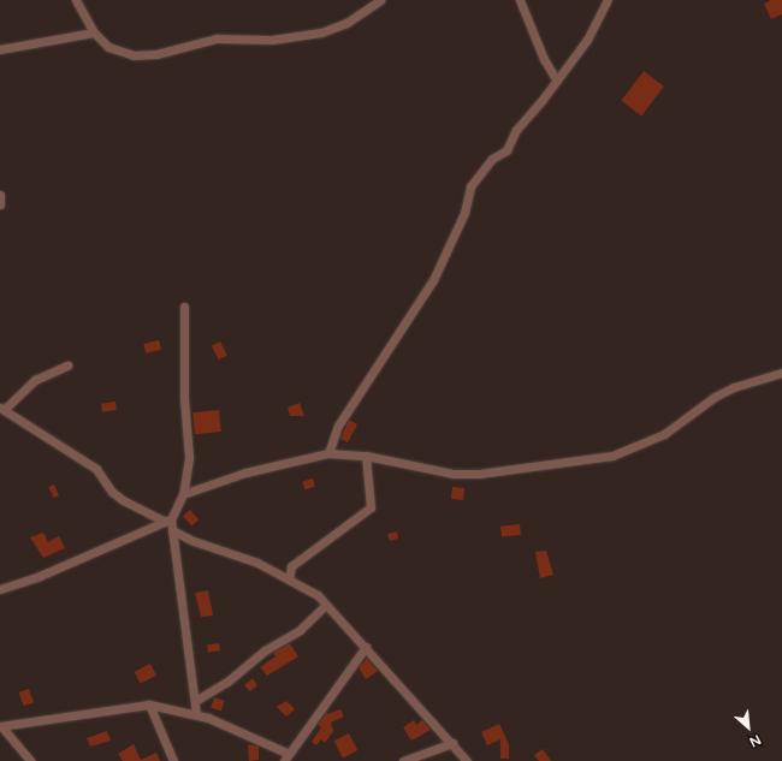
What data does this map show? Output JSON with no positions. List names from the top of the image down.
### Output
{
  "north": "bottom right"
}
